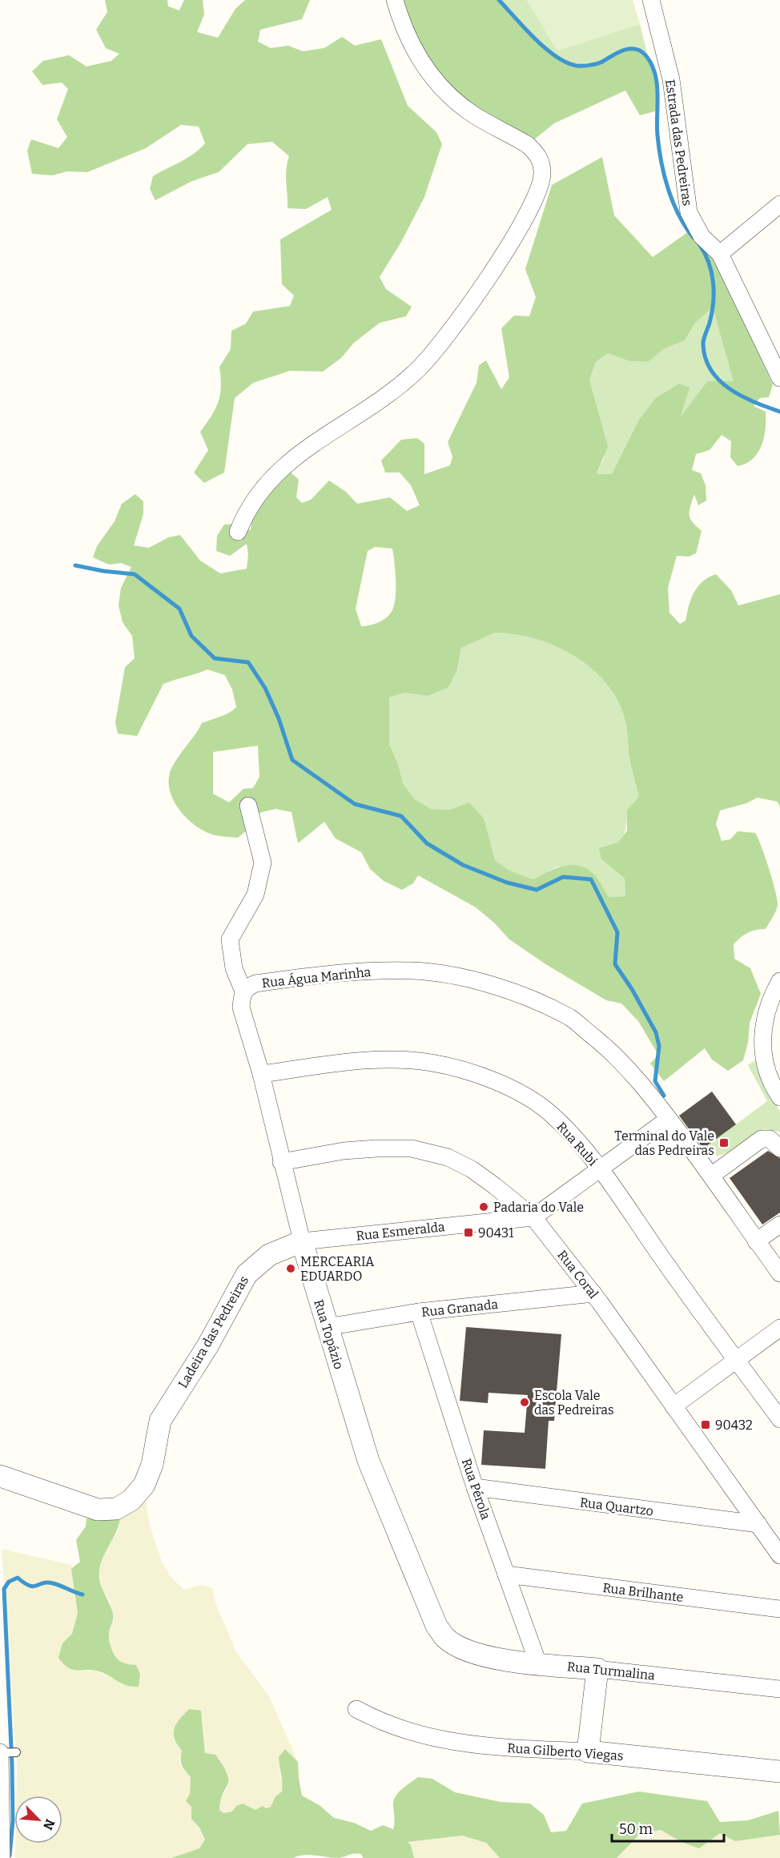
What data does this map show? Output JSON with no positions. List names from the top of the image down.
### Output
{
  "streets": {
    "street": [
      "Estrada das Pedreiras",
      "Rua Água Marinha",
      "Rua Rubi",
      "Rua Esmeralda",
      "Rua Coral",
      "Rua Granada",
      "Ladeira das Pedreiras",
      "Rua Topázio",
      "Rua Pérola",
      "Rua Quartzo",
      "Rua Brilhante",
      "Rua Turmalina",
      "Rua Gilberto Viegas"
    ]
  },
  "crossings": [
    ["Rua Água Marinha", "Rua Topázio"],
    ["Rua Rubi", "Rua Topázio"],
    ["Rua Esmeralda", "Rua Coral"],
    ["Rua Esmeralda", "Ladeira das Pedreiras"],
    ["Rua Esmeralda", "Rua Topázio"],
    ["Rua Coral", "Rua Granada"],
    ["Rua Coral", "Rua Topázio"],
    ["Rua Coral", "Rua Quartzo"],
    ["Rua Granada", "Rua Topázio"],
    ["Rua Granada", "Rua Pérola"],
    ["Ladeira das Pedreiras", "Rua Topázio"],
    ["Rua Topázio", "Rua Turmalina"],
    ["Rua Pérola", "Rua Quartzo"],
    ["Rua Pérola", "Rua Brilhante"],
    ["Rua Pérola", "Rua Turmalina"]
  ],
  "places": {
    "transit": ["Terminal do Vale das Pedreiras", "90431", "90432"],
    "other": ["Padaria do Vale", "MERCEARIA EDUARDO", "Escola Vale das Pedreiras"]
  },
  "scale_bar": "50 m",
  "north": "bottom right"
}
